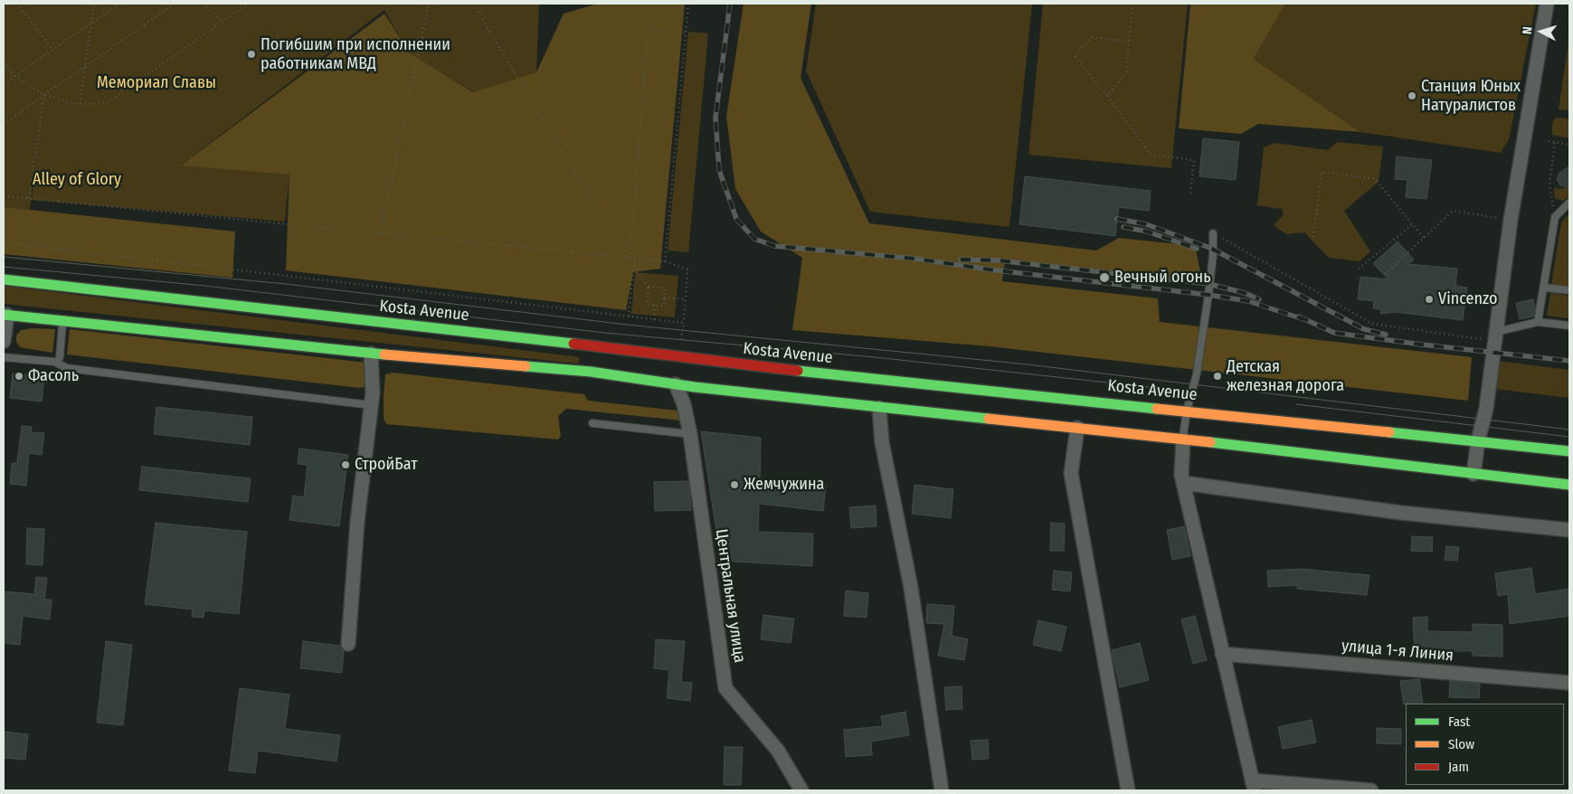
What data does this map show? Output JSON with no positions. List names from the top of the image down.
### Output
{
  "streets": {
    "main road": ["Kosta Avenue"],
    "street": ["Центральная улица", "улица 1-я Линия"]
  },
  "parks": ["Мемориал Славы", "Alley of Glory"],
  "places": [
    "Погибшим при исполнении работникам МВД",
    "Станция Юных Натуралистов",
    "Вечный огонь",
    "Vincenzo",
    "Фасоль",
    "Детская железная дорога",
    "СтройБат",
    "Жемчужина"
  ],
  "legend": ["Fast", "Slow", "Jam"],
  "north": "left"
}
